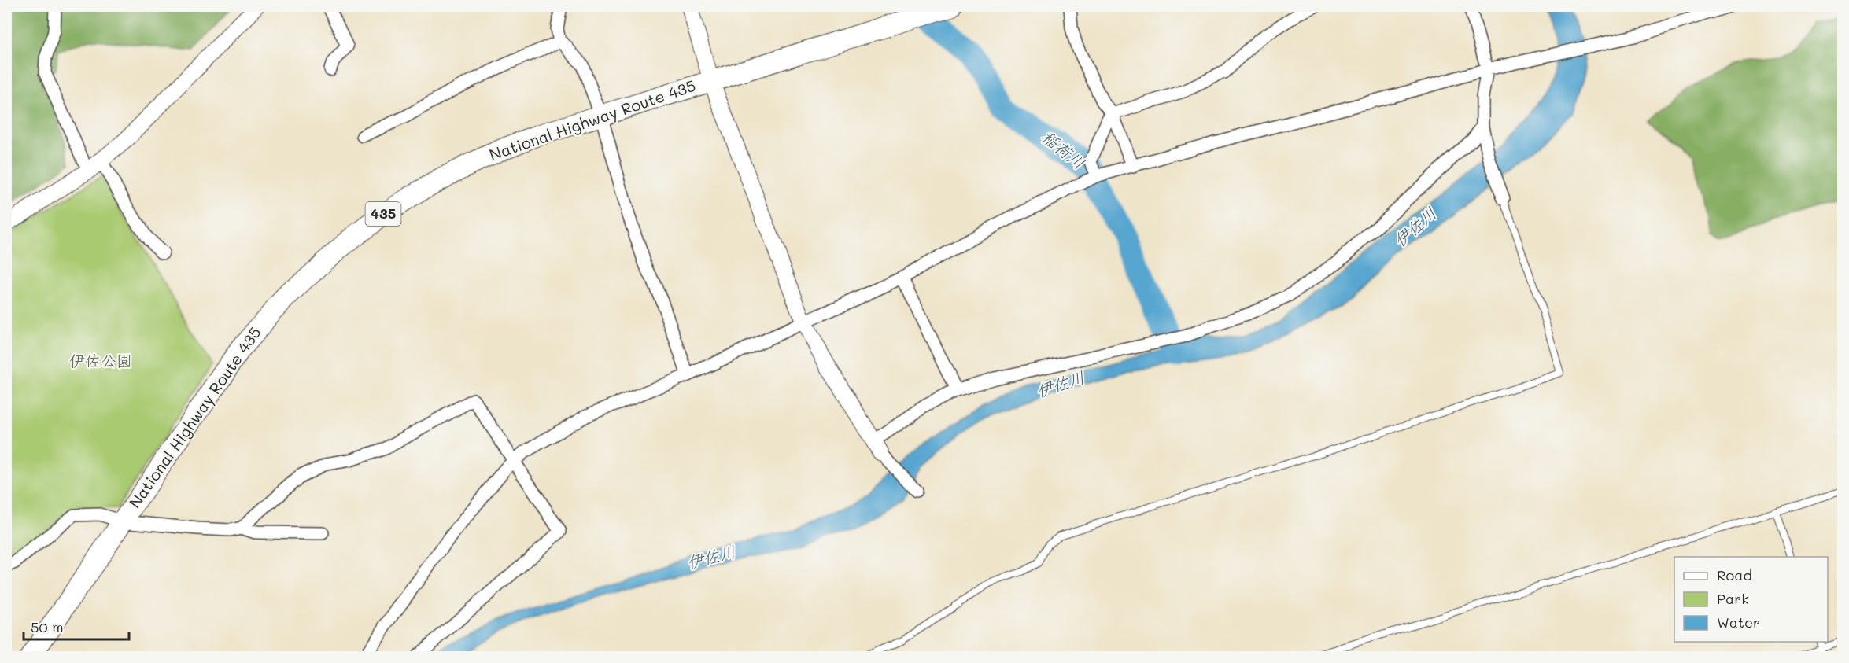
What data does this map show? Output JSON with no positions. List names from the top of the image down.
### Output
{
  "streets": {
    "highway": ["National Highway Route 435", "435"]
  },
  "water": ["稲荷川", "伊佐川"],
  "parks": ["伊佐公園"],
  "legend": ["Road", "Park", "Water"],
  "scale_bar": "50 m"
}
